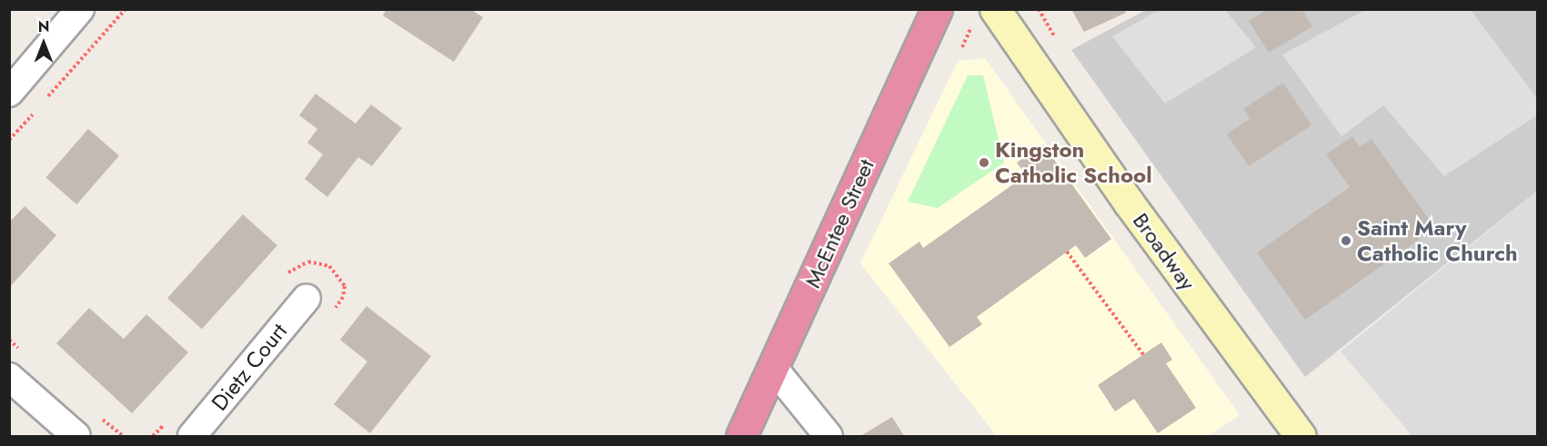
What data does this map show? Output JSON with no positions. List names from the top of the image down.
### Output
{
  "streets": {
    "highway": ["McEntee Street"],
    "street": ["Broadway", "Dietz Court"]
  },
  "places": ["Kingston Catholic School", "Saint Mary Catholic Church"],
  "north": "top"
}
